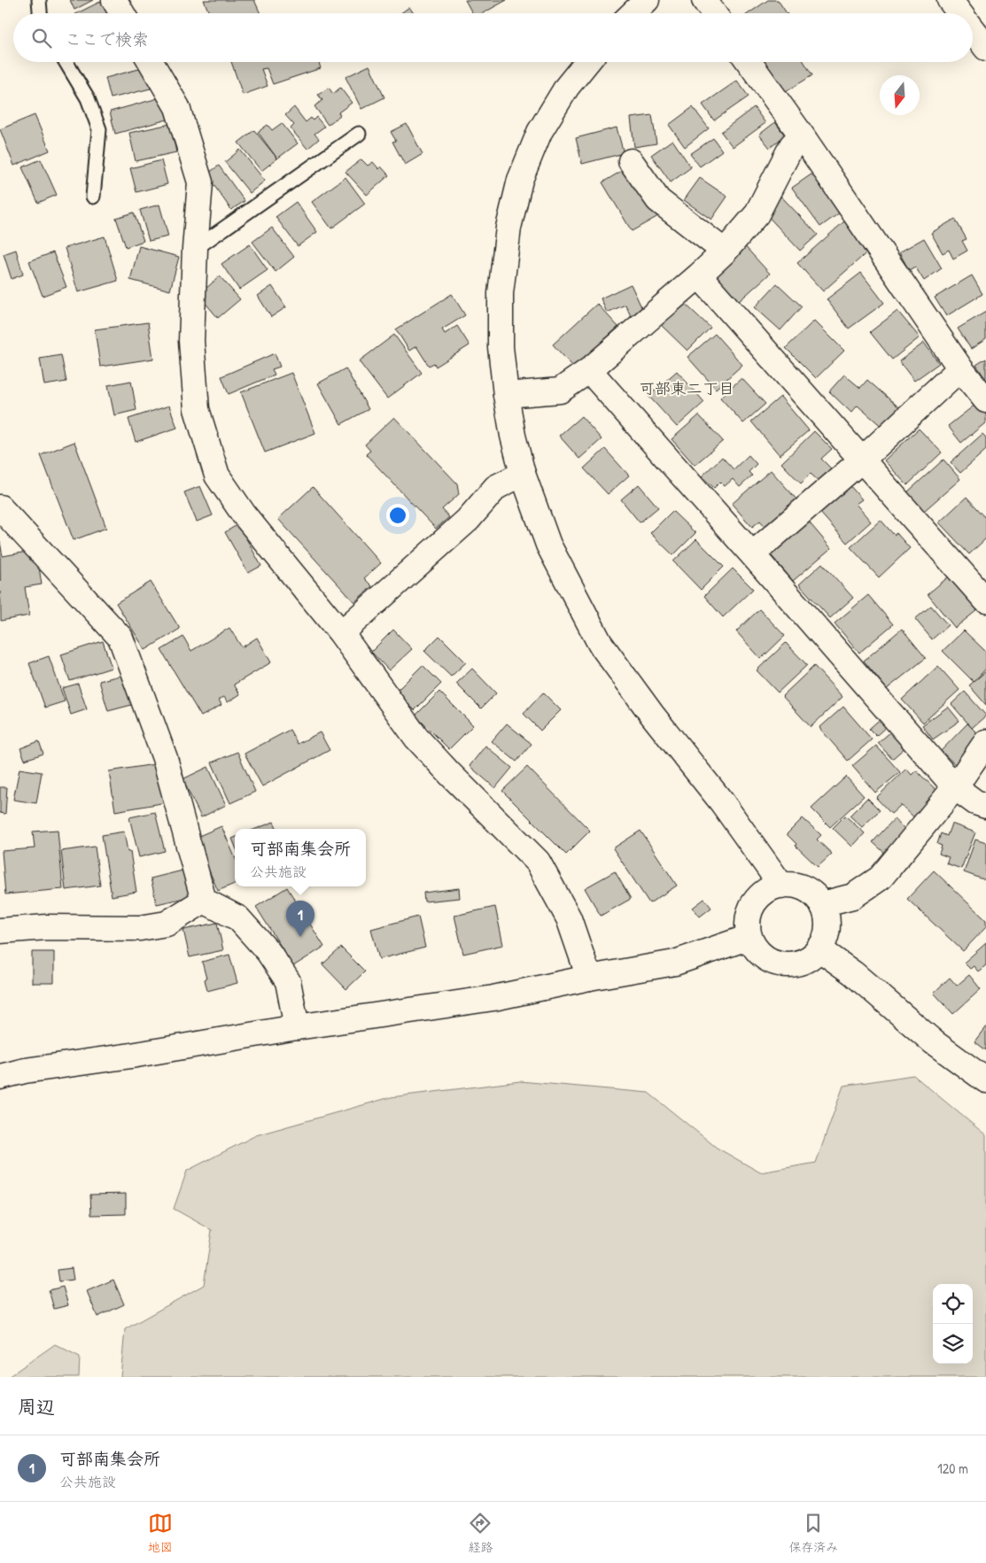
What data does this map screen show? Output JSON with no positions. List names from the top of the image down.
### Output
{
  "districts": ["可部東二丁目"],
  "north": "bottom",
  "page": {
    "search": "ここで検索",
    "popup": ["可部南集会所", "公共施設"],
    "pins": "1",
    "heading": "周辺",
    "list": [
      {
        "mark": "1",
        "name": "可部南集会所",
        "note": "公共施設",
        "value": "120 m"
      }
    ],
    "nav": ["地図", "経路", "保存済み"]
  }
}
